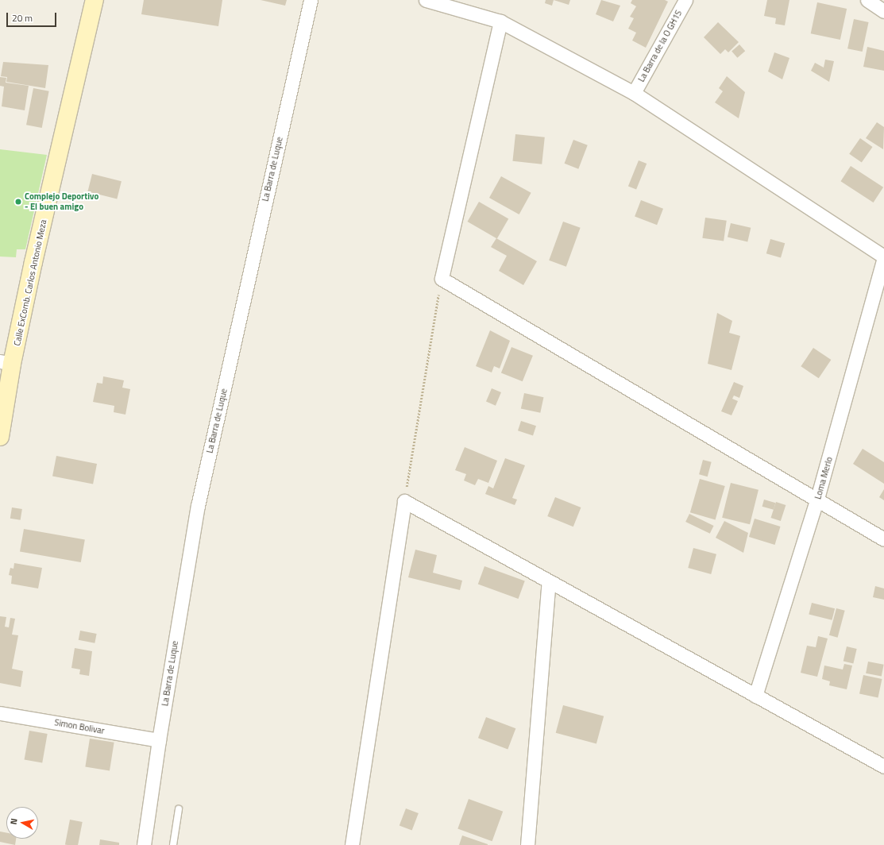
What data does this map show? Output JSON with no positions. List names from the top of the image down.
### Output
{
  "streets": {
    "street": [
      "La Barra de la O GH1S",
      "La Barra de Luque",
      "Calle ExComb. Carlos Antonio Meza",
      "Loma Merlo",
      "Simon Bolivar"
    ]
  },
  "crossings": [
    ["La Barra de Luque", "Simon Bolivar"]
  ],
  "places": ["Complejo Deportivo - El buen amigo"],
  "scale_bar": "20 m",
  "north": "left"
}
